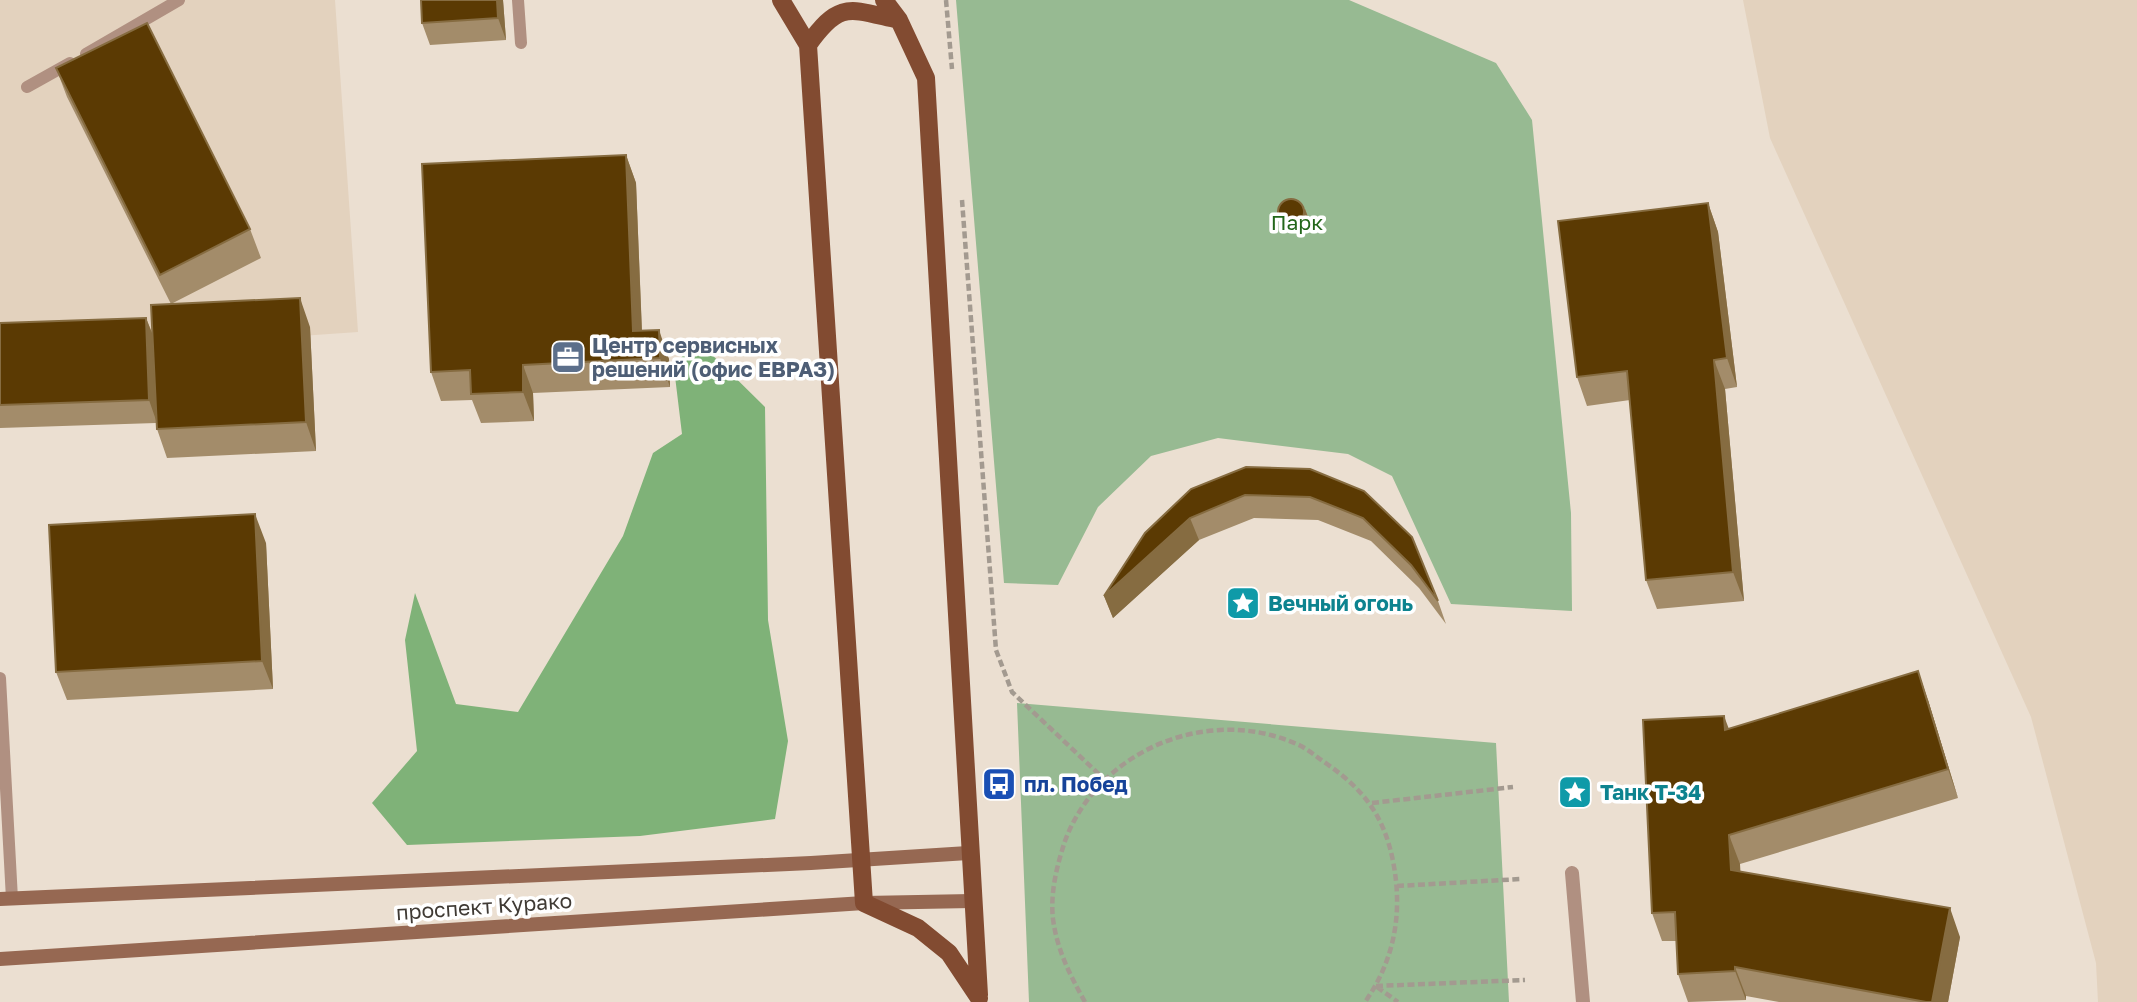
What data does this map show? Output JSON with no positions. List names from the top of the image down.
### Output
{
  "streets": {
    "main road": ["проспект Курако"]
  },
  "parks": ["Парк"],
  "places": {
    "office": ["Центр сервисных решений (офис ЕВРАЗ)"],
    "place": ["Вечный огонь", "Танк Т-34"],
    "bus stop": ["пл. Побед"]
  }
}
